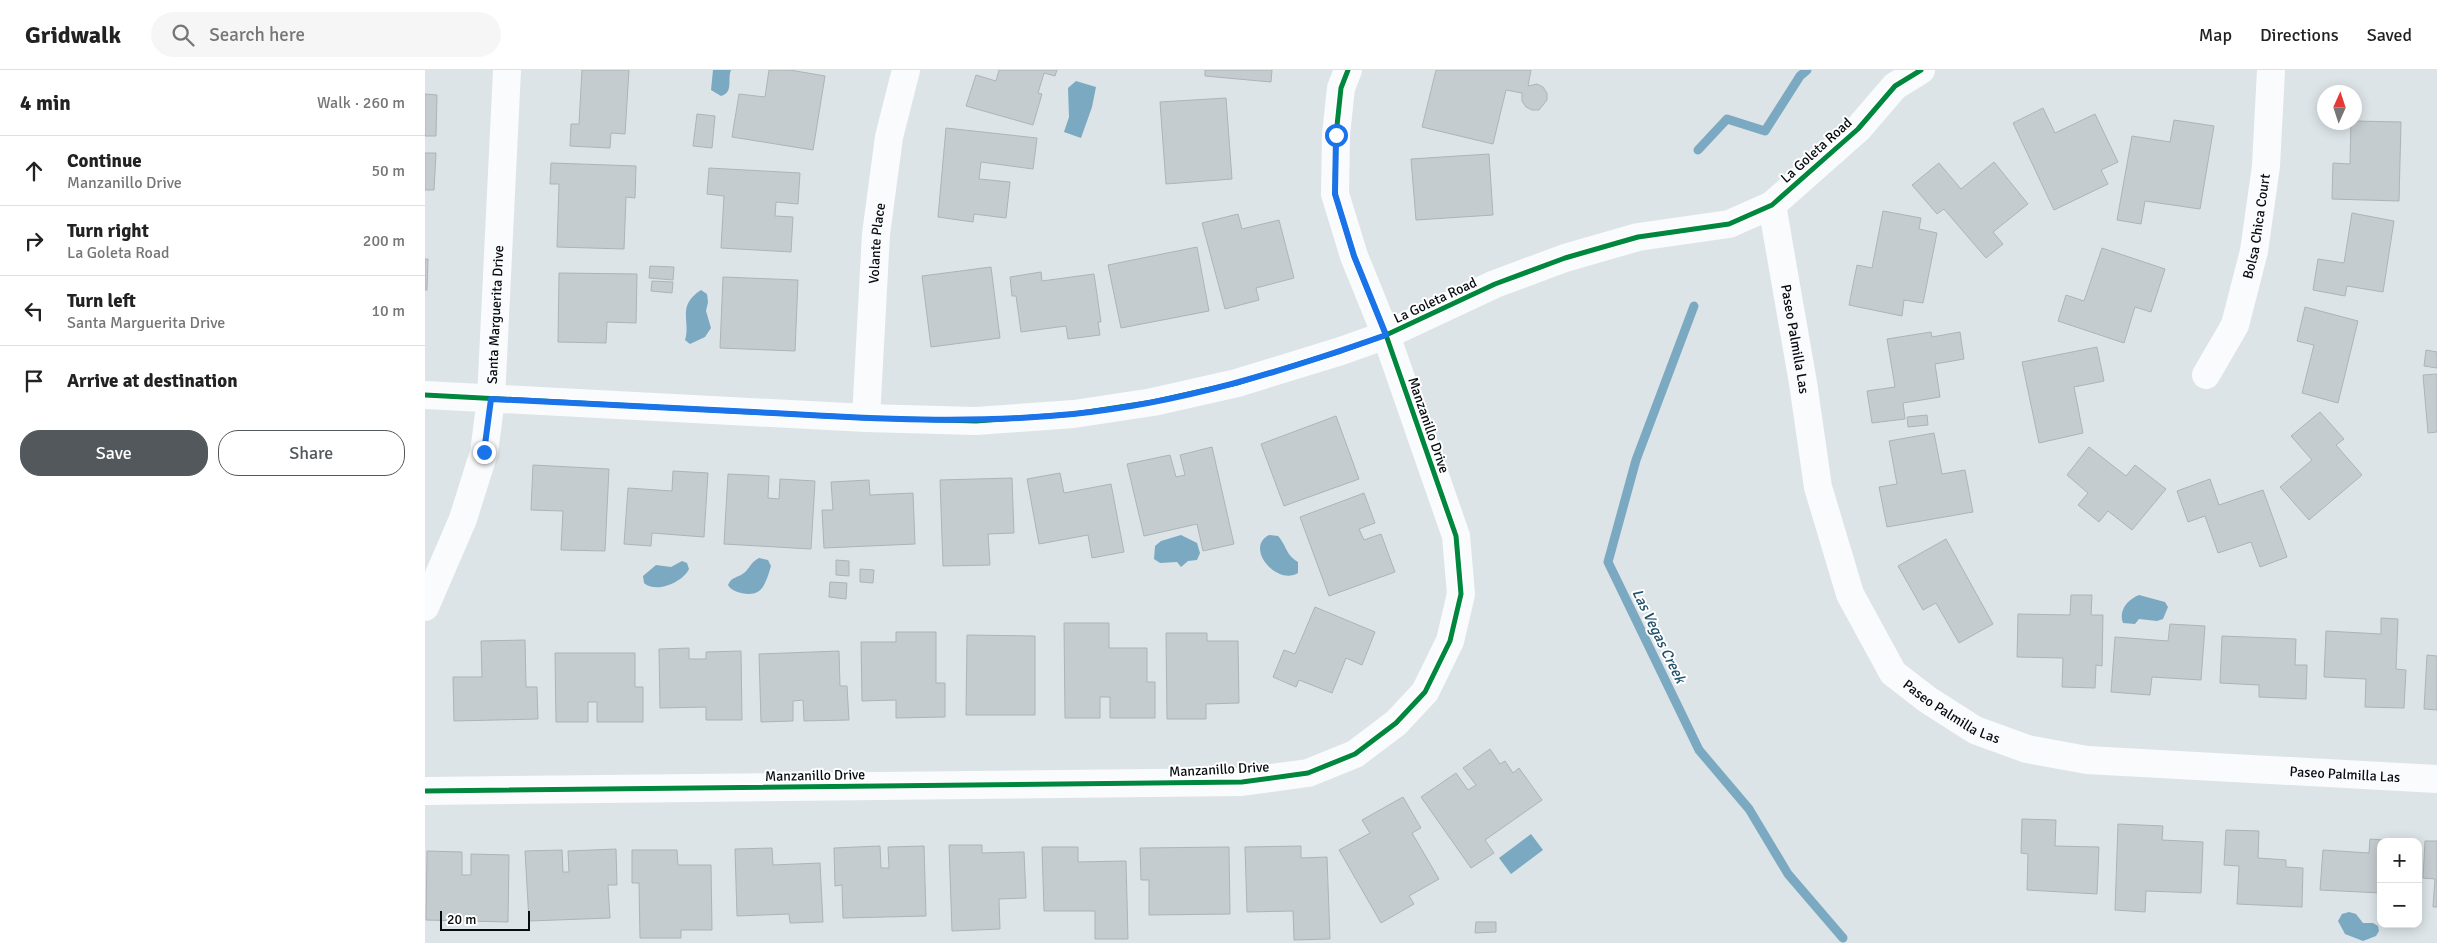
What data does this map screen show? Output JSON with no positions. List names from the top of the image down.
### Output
{
  "streets": {
    "street": [
      "La Goleta Road",
      "Bolsa Chica Court",
      "Volante Place",
      "Santa Marguerita Drive",
      "Paseo Palmilla Las",
      "Manzanillo Drive"
    ]
  },
  "crossings": [
    ["La Goleta Road", "Volante Place"],
    ["La Goleta Road", "Santa Marguerita Drive"],
    ["La Goleta Road", "Paseo Palmilla Las"],
    ["La Goleta Road", "Manzanillo Drive"]
  ],
  "water": ["Las Vegas Creek"],
  "scale_bar": "20 m",
  "north": "top",
  "page": {
    "header": "Gridwalk",
    "search": "Search here",
    "nav": ["Map", "Directions", "Saved"],
    "heading": ["4 min", "Walk · 260 m"],
    "list": [
      ["Continue", "Manzanillo Drive", "50 m"],
      ["Turn right", "La Goleta Road", "200 m"],
      ["Turn left", "Santa Marguerita Drive", "10 m"],
      "Arrive at destination"
    ],
    "buttons": ["Save", "Share"],
    "map_buttons": ["+", "−"],
    "scale": "20 m"
  }
}
